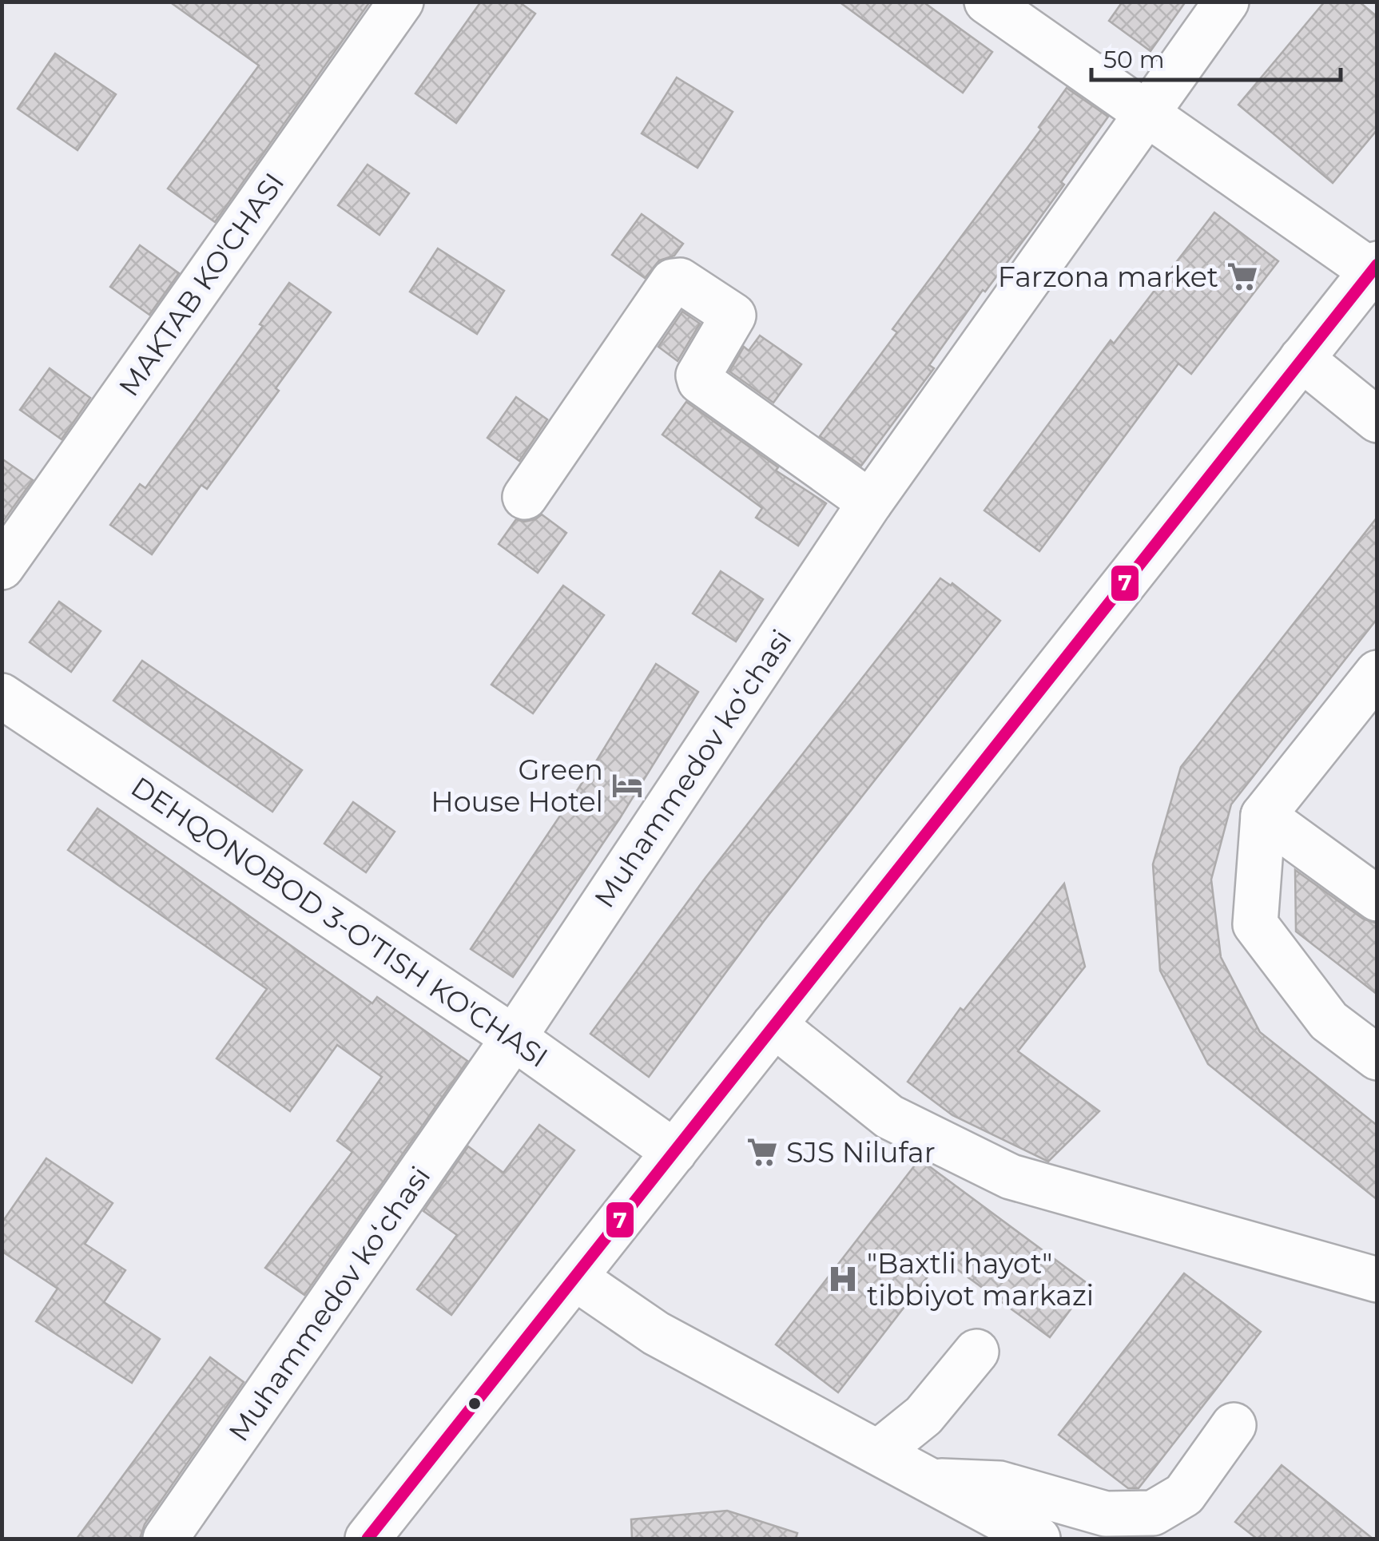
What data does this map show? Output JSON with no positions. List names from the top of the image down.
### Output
{
  "streets": {
    "street": ["MAKTAB KO'CHASI", "Muhammedov koʻchasi", "DEHQONOBOD 3-O'TISH KO'CHASI"]
  },
  "crossings": [
    ["Muhammedov koʻchasi", "DEHQONOBOD 3-O'TISH KO'CHASI"]
  ],
  "places": {
    "supermarket": ["Farzona market", "SJS Nilufar"],
    "hotel": ["Green House Hotel"],
    "hospital": ["\"Baxtli hayot\" tibbiyot markazi"]
  },
  "lines": ["transit line 7"],
  "scale_bar": "50 m"
}
